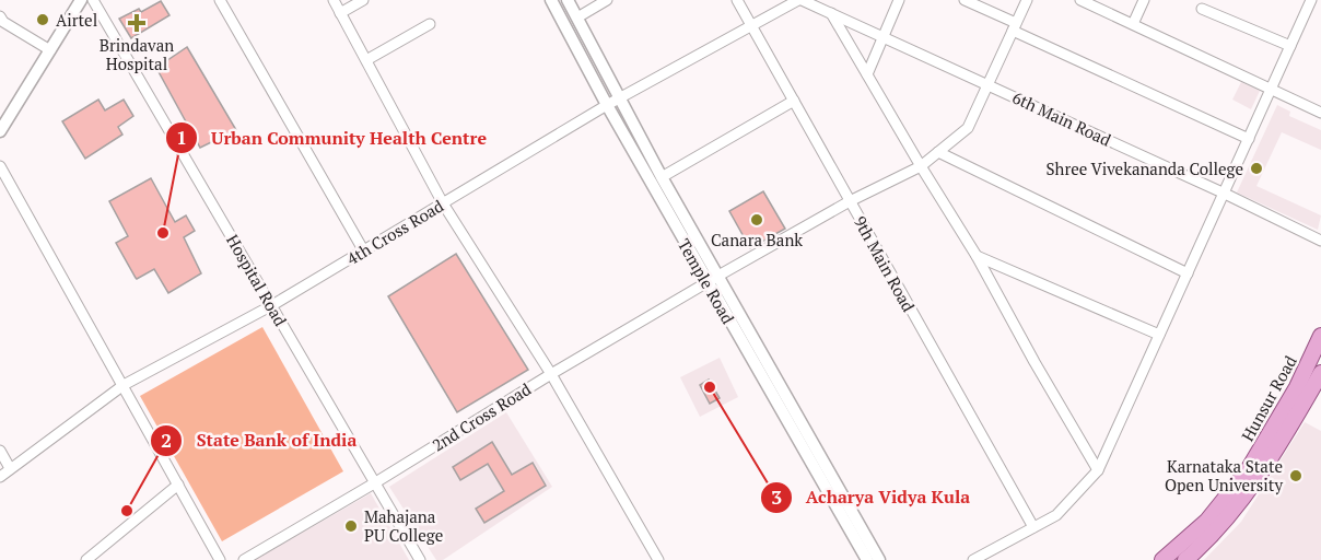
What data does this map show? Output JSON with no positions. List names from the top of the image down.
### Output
{
  "streets": {
    "main road": ["Hunsur Road"],
    "street": [
      "6th Main Road",
      "4th Cross Road",
      "9th Main Road",
      "Hospital Road",
      "Temple Road",
      "2nd Cross Road"
    ]
  },
  "crossings": [
    ["6th Main Road", "4th Cross Road"],
    ["6th Main Road", "2nd Cross Road"],
    ["4th Cross Road", "9th Main Road"],
    ["4th Cross Road", "Hospital Road"],
    ["4th Cross Road", "Temple Road"],
    ["9th Main Road", "2nd Cross Road"],
    ["Hospital Road", "2nd Cross Road"],
    ["Temple Road", "2nd Cross Road"]
  ],
  "places": {
    "other": [
      "Airtel",
      "Shree Vivekananda College",
      "Canara Bank",
      "Urban Community Health Centre",
      "Acharya Vidya Kula",
      "Karnataka State Open University",
      "State Bank of India",
      "Mahajana PU College"
    ],
    "health": ["Brindavan Hospital"]
  }
}
